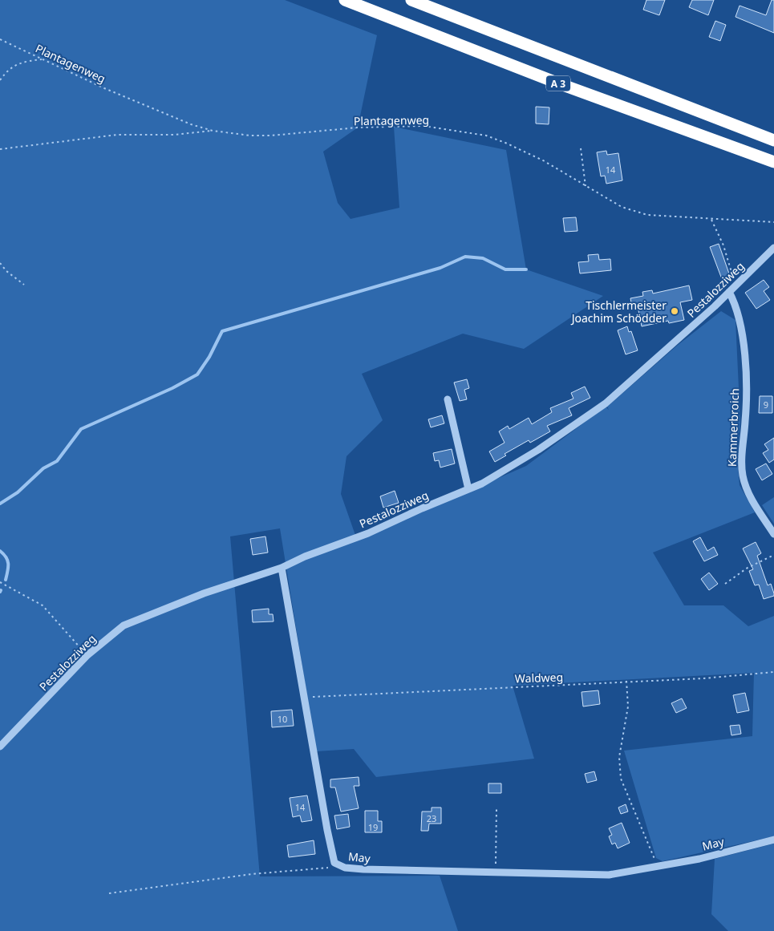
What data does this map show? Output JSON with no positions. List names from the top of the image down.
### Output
{
  "streets": {
    "highway": ["A 3"],
    "street": ["Pestalozziweg", "Kammerbroich", "May"],
    "path": ["Plantagenweg", "Waldweg"]
  },
  "crossings": [
    ["Pestalozziweg", "Kammerbroich"],
    ["Pestalozziweg", "May"],
    ["Waldweg", "May"]
  ],
  "places": ["Tischlermeister Joachim Schödder"],
  "house_numbers": [
    "14",
    "9",
    "10",
    "14",
    "23",
    "19"
  ]
}
